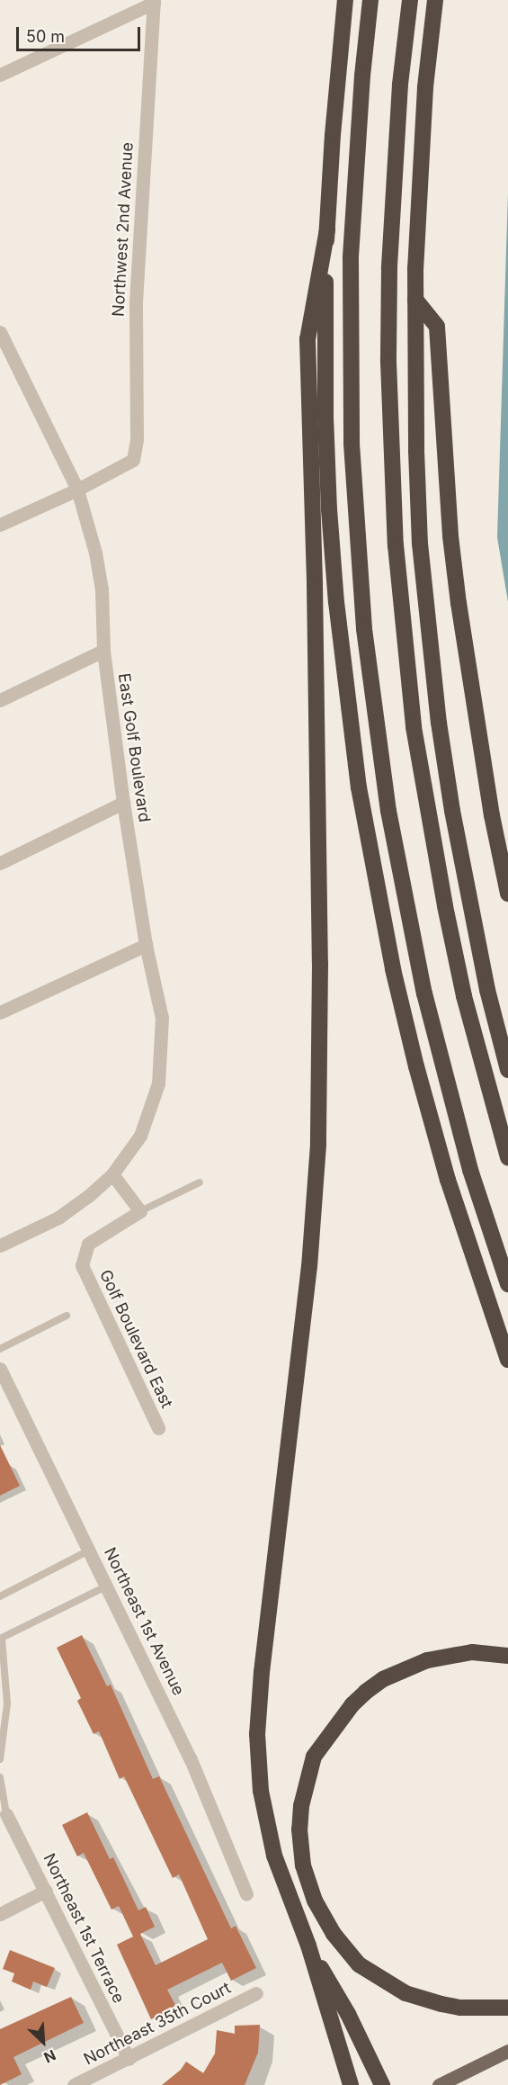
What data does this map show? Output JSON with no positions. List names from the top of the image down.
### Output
{
  "streets": {
    "street": [
      "Northwest 2nd Avenue",
      "East Golf Boulevard",
      "Golf Boulevard East",
      "Northeast 1st Avenue",
      "Northeast 1st Terrace",
      "Northeast 35th Court"
    ]
  },
  "crossings": [
    ["Northwest 2nd Avenue", "East Golf Boulevard"],
    ["Northeast 1st Terrace", "Northeast 35th Court"]
  ],
  "scale_bar": "50 m",
  "north": "bottom right"
}
